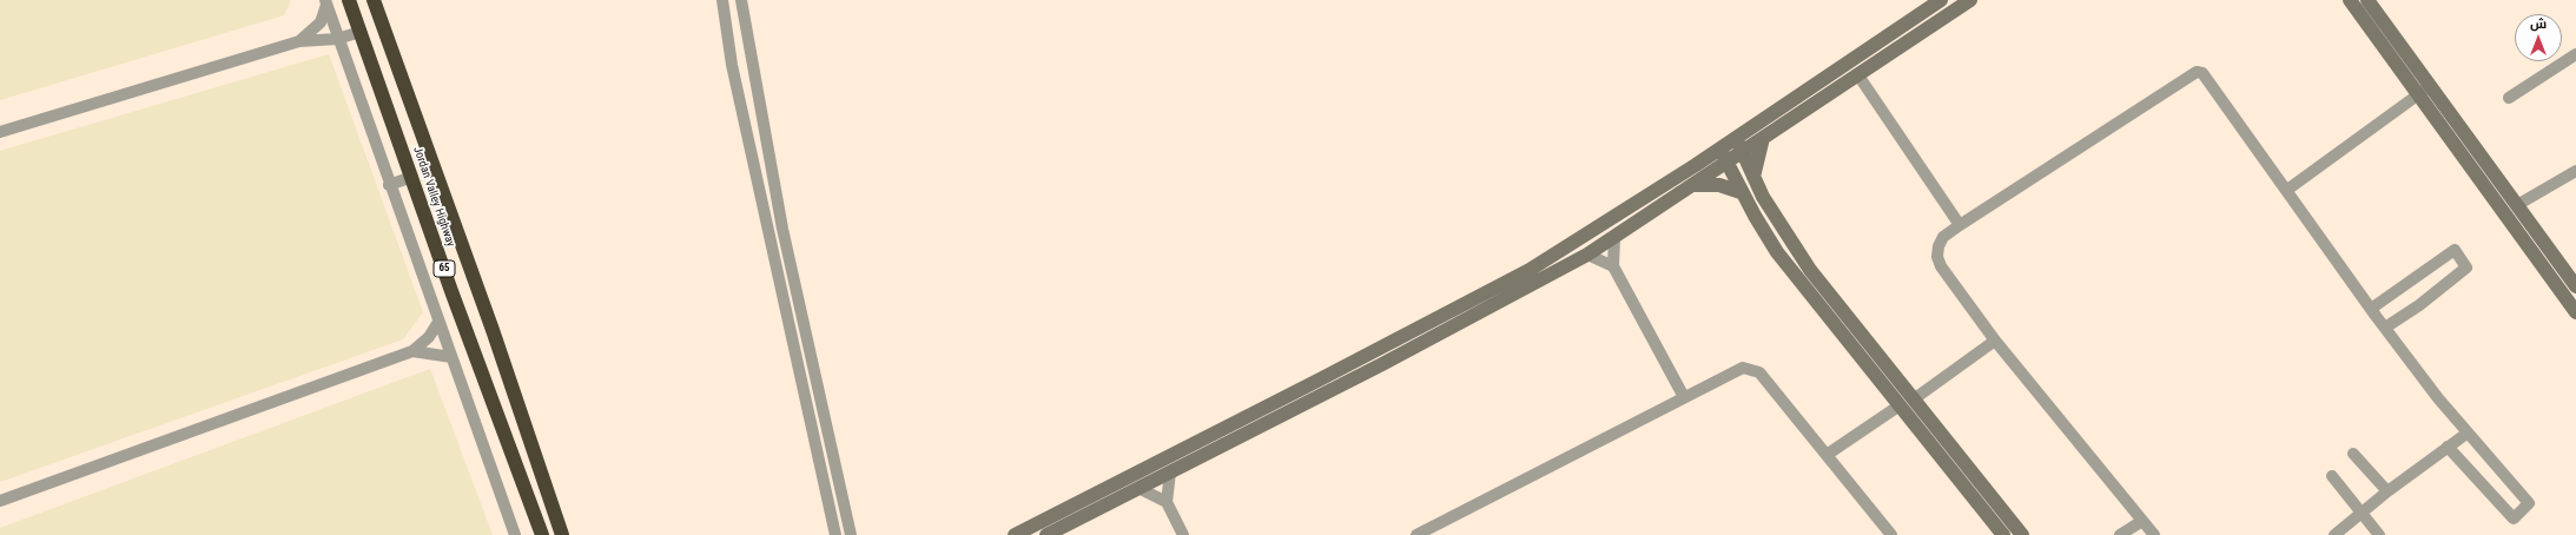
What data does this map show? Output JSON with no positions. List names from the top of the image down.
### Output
{
  "streets": {
    "highway": ["Jordan Valley Highway", "65"]
  },
  "north": "top"
}
